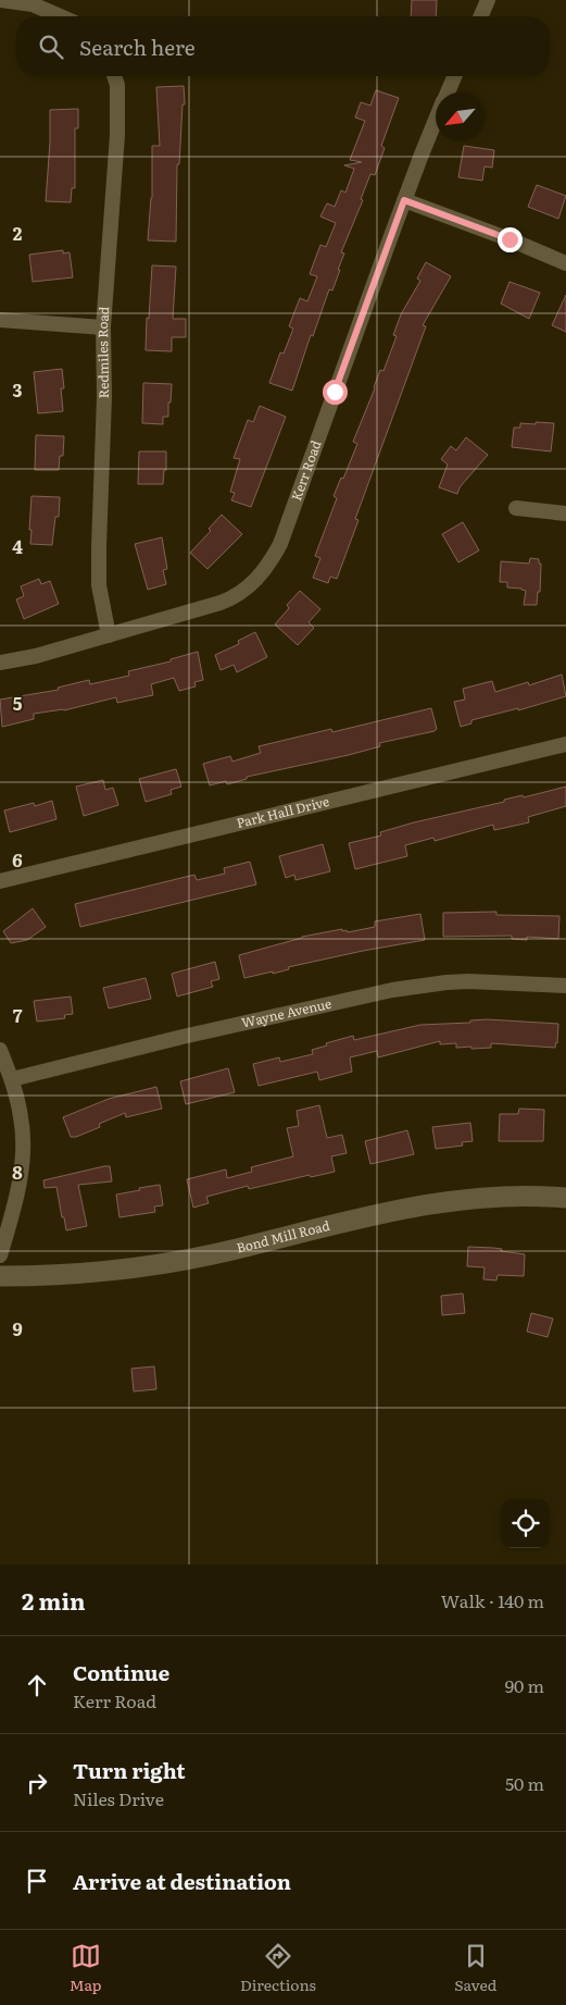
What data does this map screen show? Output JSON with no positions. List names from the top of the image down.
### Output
{
  "streets": {
    "street": [
      "Redmiles Road",
      "Kerr Road",
      "Park Hall Drive",
      "Wayne Avenue",
      "Bond Mill Road"
    ]
  },
  "crossings": [
    ["Redmiles Road", "Kerr Road"]
  ],
  "north": "bottom left",
  "page": {
    "search": "Search here",
    "heading": ["2 min", "Walk · 140 m"],
    "list": [
      ["Continue", "Kerr Road", "90 m"],
      ["Turn right", "Niles Drive", "50 m"],
      "Arrive at destination"
    ],
    "nav": ["Map", "Directions", "Saved"]
  },
  "grid": {
    "rows": [
      "2",
      "3",
      "4",
      "5",
      "6",
      "7",
      "8",
      "9"
    ]
  }
}
